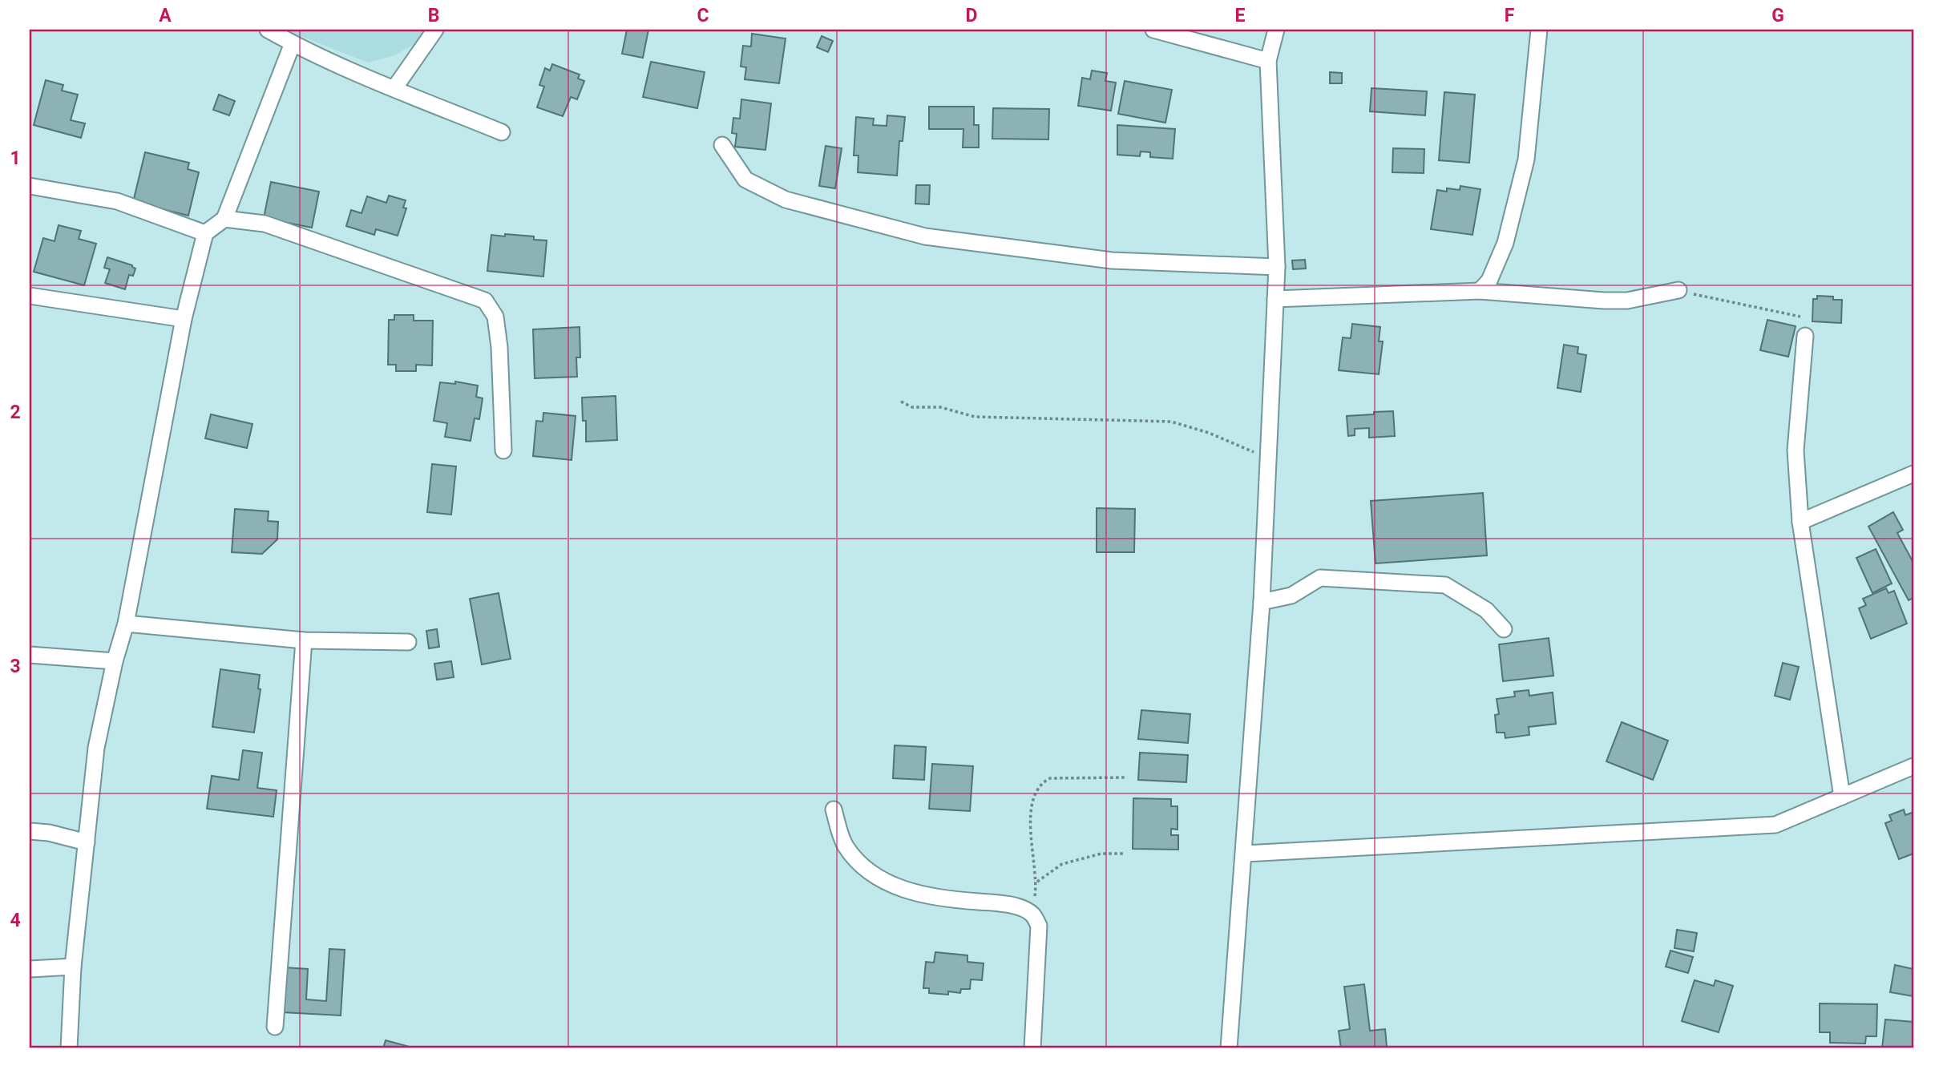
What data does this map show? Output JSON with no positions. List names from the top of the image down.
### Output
{
  "grid": {
    "columns": [
      "A",
      "B",
      "C",
      "D",
      "E",
      "F",
      "G"
    ],
    "rows": [
      "1",
      "2",
      "3",
      "4"
    ]
  }
}
